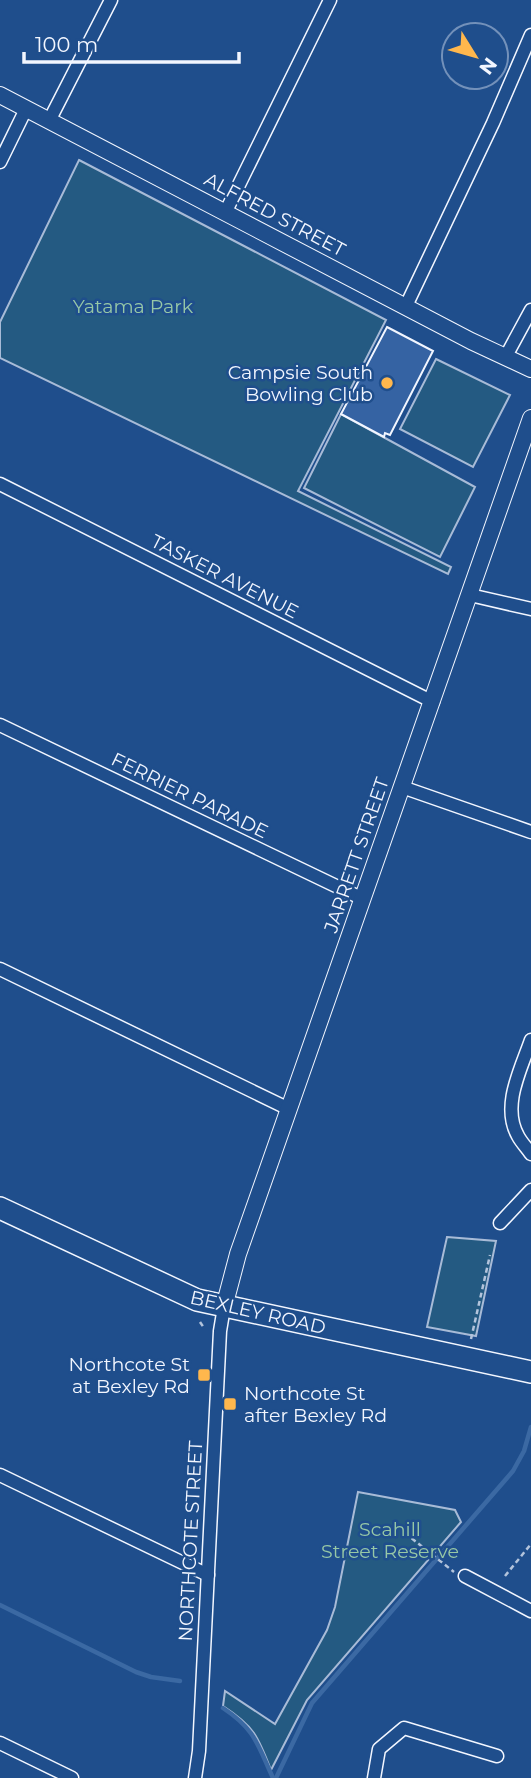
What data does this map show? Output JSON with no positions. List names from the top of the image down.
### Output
{
  "streets": {
    "main road": ["BEXLEY ROAD"],
    "street": [
      "ALFRED STREET",
      "TASKER AVENUE",
      "FERRIER PARADE",
      "JARRETT STREET",
      "NORTHCOTE STREET"
    ]
  },
  "crossings": [
    ["TASKER AVENUE", "JARRETT STREET"],
    ["FERRIER PARADE", "JARRETT STREET"],
    ["JARRETT STREET", "BEXLEY ROAD"],
    ["JARRETT STREET", "NORTHCOTE STREET"],
    ["BEXLEY ROAD", "NORTHCOTE STREET"]
  ],
  "parks": ["Yatama Park", "Scahill Street Reserve"],
  "places": {
    "other": ["Campsie South Bowling Club"],
    "transit": ["Northcote St at Bexley Rd", "Northcote St after Bexley Rd"]
  },
  "scale_bar": "100 m",
  "north": "bottom right"
}
